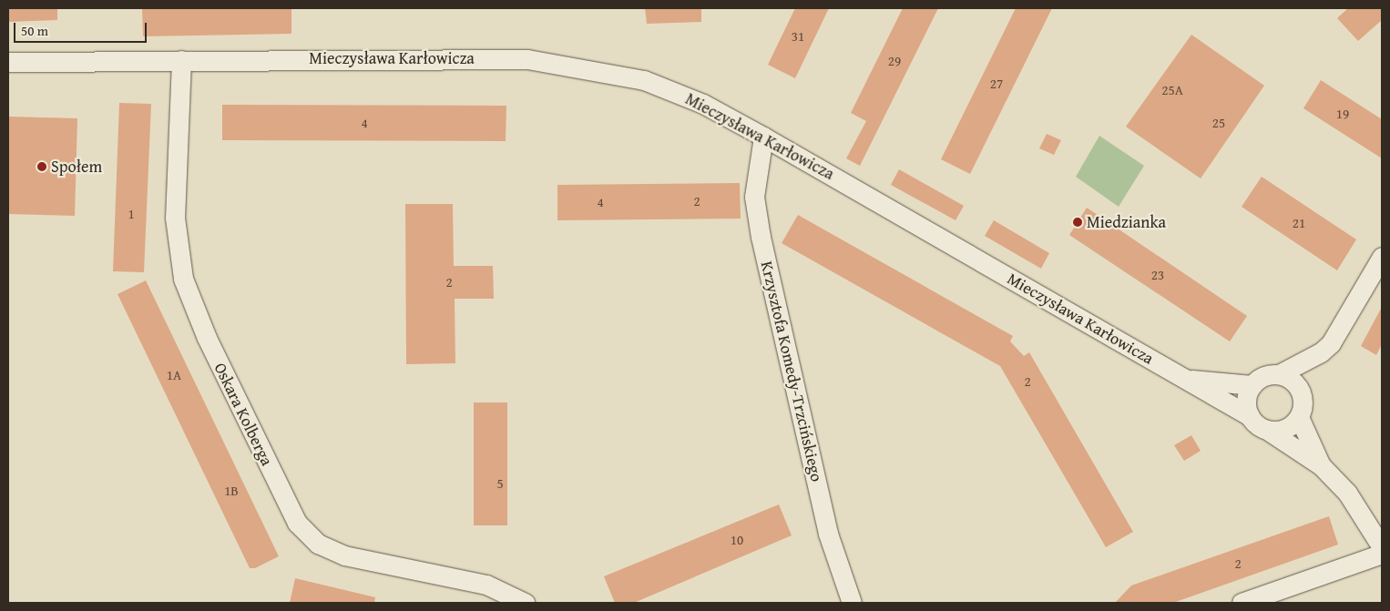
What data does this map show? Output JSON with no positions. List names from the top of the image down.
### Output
{
  "streets": {
    "street": ["Mieczysława Karłowicza", "Krzysztofa Komedy-Trzcińskiego", "Oskara Kolberga"]
  },
  "crossings": [
    ["Mieczysława Karłowicza", "Krzysztofa Komedy-Trzcińskiego"],
    ["Mieczysława Karłowicza", "Oskara Kolberga"]
  ],
  "places": ["Społem", "Miedzianka"],
  "house_numbers": [
    "31",
    "29",
    "27",
    "25A",
    "19",
    "4",
    "25",
    "2",
    "4",
    "1",
    "21",
    "23",
    "2",
    "1A",
    "2",
    "5",
    "1B",
    "10",
    "2"
  ],
  "scale_bar": "50 m"
}
